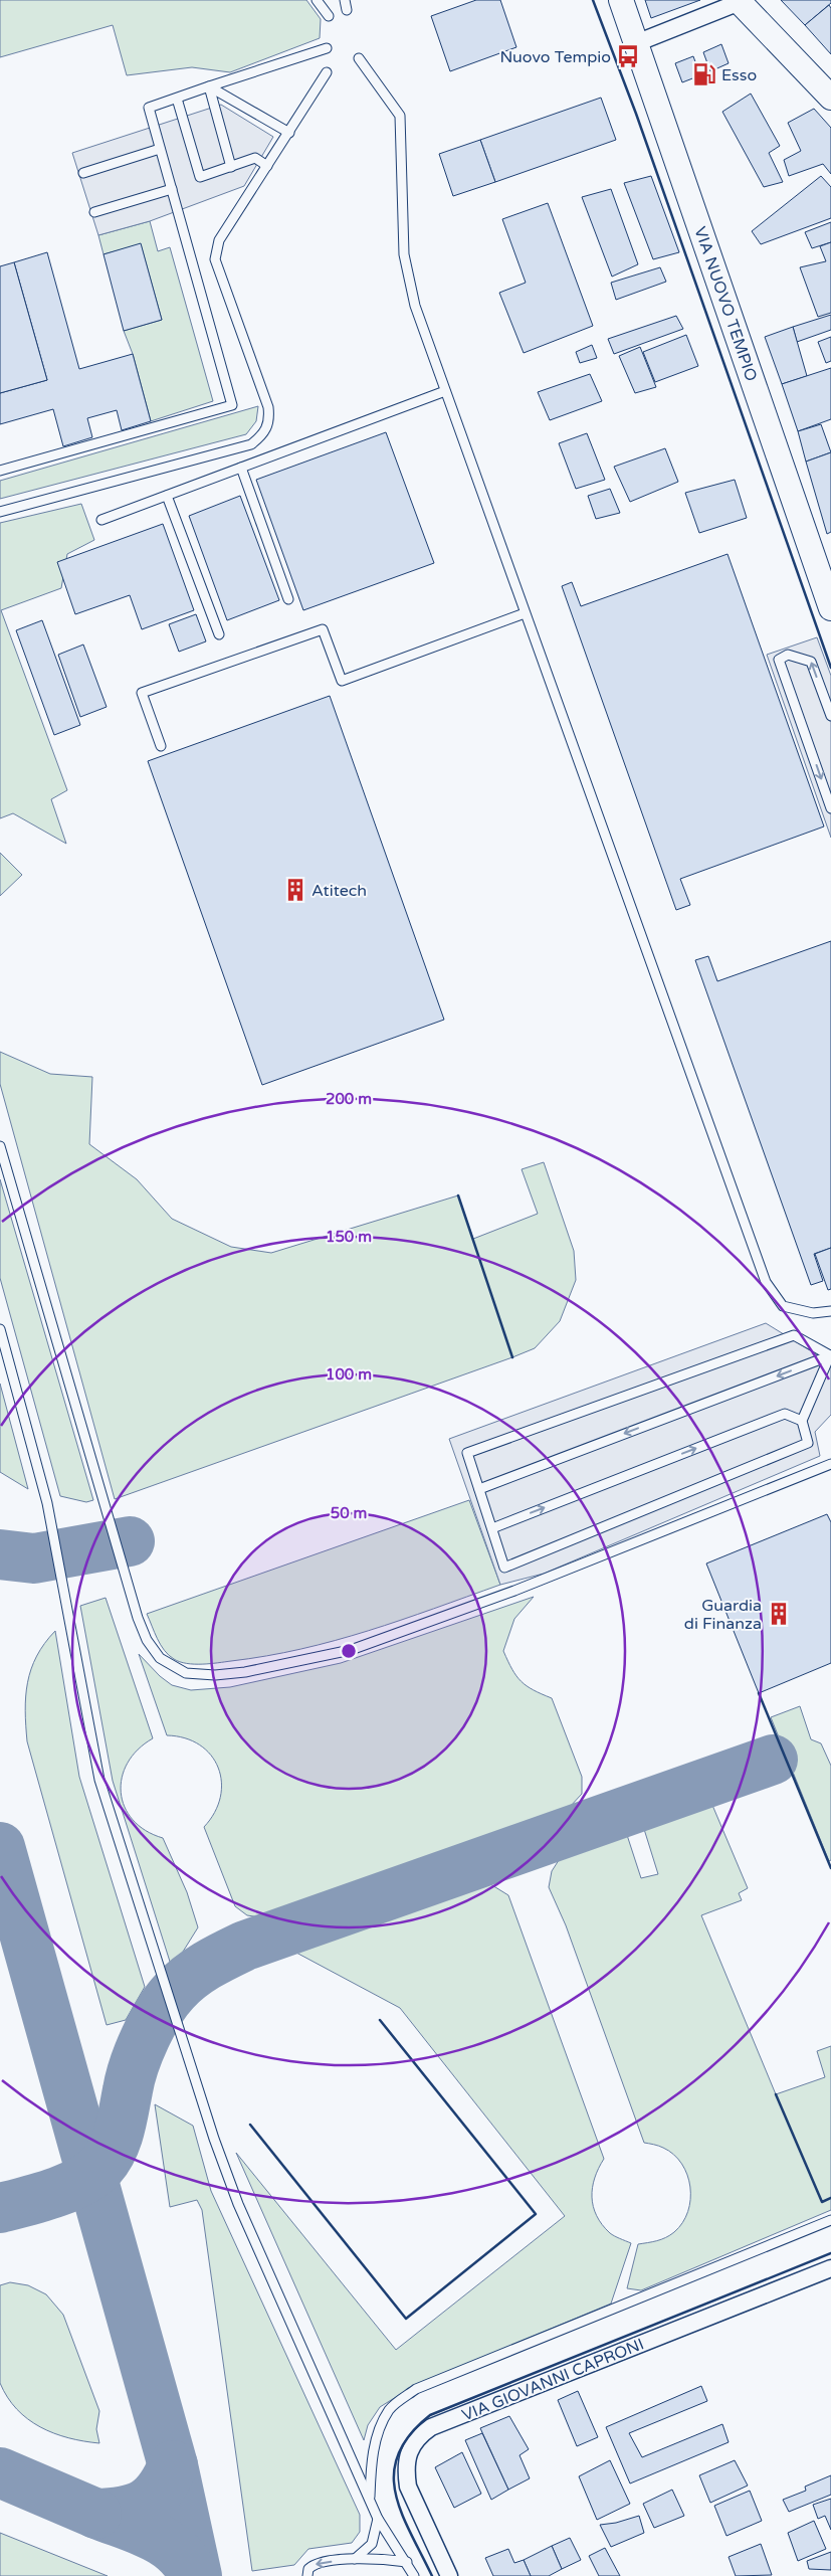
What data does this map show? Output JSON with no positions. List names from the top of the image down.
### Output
{
  "streets": {
    "street": ["VIA NUOVO TEMPIO", "VIA GIOVANNI CAPRONI"]
  },
  "places": {
    "bus stop": ["Nuovo Tempio"],
    "fuel station": ["Esso"],
    "building": ["Atitech", "Guardia di Finanza"]
  },
  "rings": [
    "200 m",
    "150 m",
    "100 m",
    "50 m"
  ]
}
